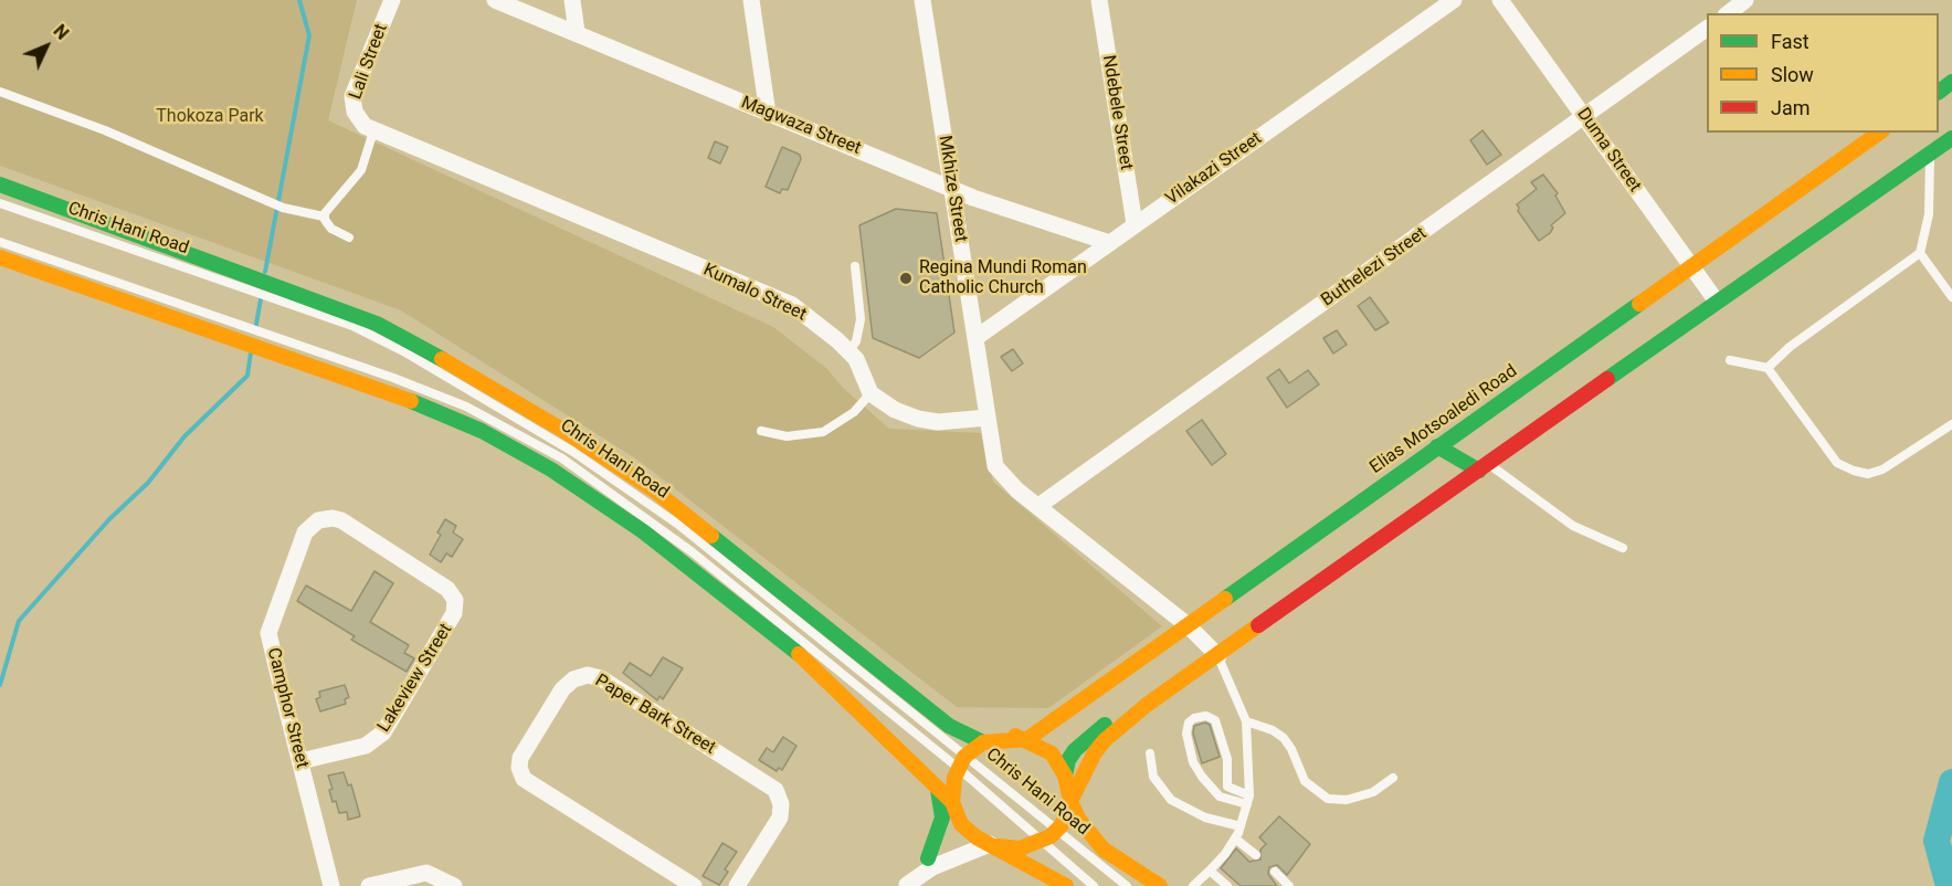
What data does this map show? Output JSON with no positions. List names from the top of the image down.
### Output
{
  "streets": {
    "main road": ["Chris Hani Road", "Elias Motsoaledi Road"],
    "street": [
      "Lali Street",
      "Ndebele Street",
      "Magwaza Street",
      "Duma Street",
      "Vilakazi Street",
      "Mkhize Street",
      "Buthelezi Street",
      "Kumalo Street",
      "Lakeview Street",
      "Camphor Street",
      "Paper Bark Street"
    ]
  },
  "crossings": [
    ["Lali Street", "Kumalo Street"],
    ["Ndebele Street", "Vilakazi Street"],
    ["Magwaza Street", "Vilakazi Street"],
    ["Magwaza Street", "Mkhize Street"],
    ["Duma Street", "Buthelezi Street"],
    ["Duma Street", "Elias Motsoaledi Road"],
    ["Vilakazi Street", "Mkhize Street"],
    ["Lakeview Street", "Camphor Street"]
  ],
  "parks": ["Thokoza Park"],
  "places": ["Regina Mundi Roman Catholic Church"],
  "legend": ["Fast", "Slow", "Jam"],
  "north": "top right"
}
